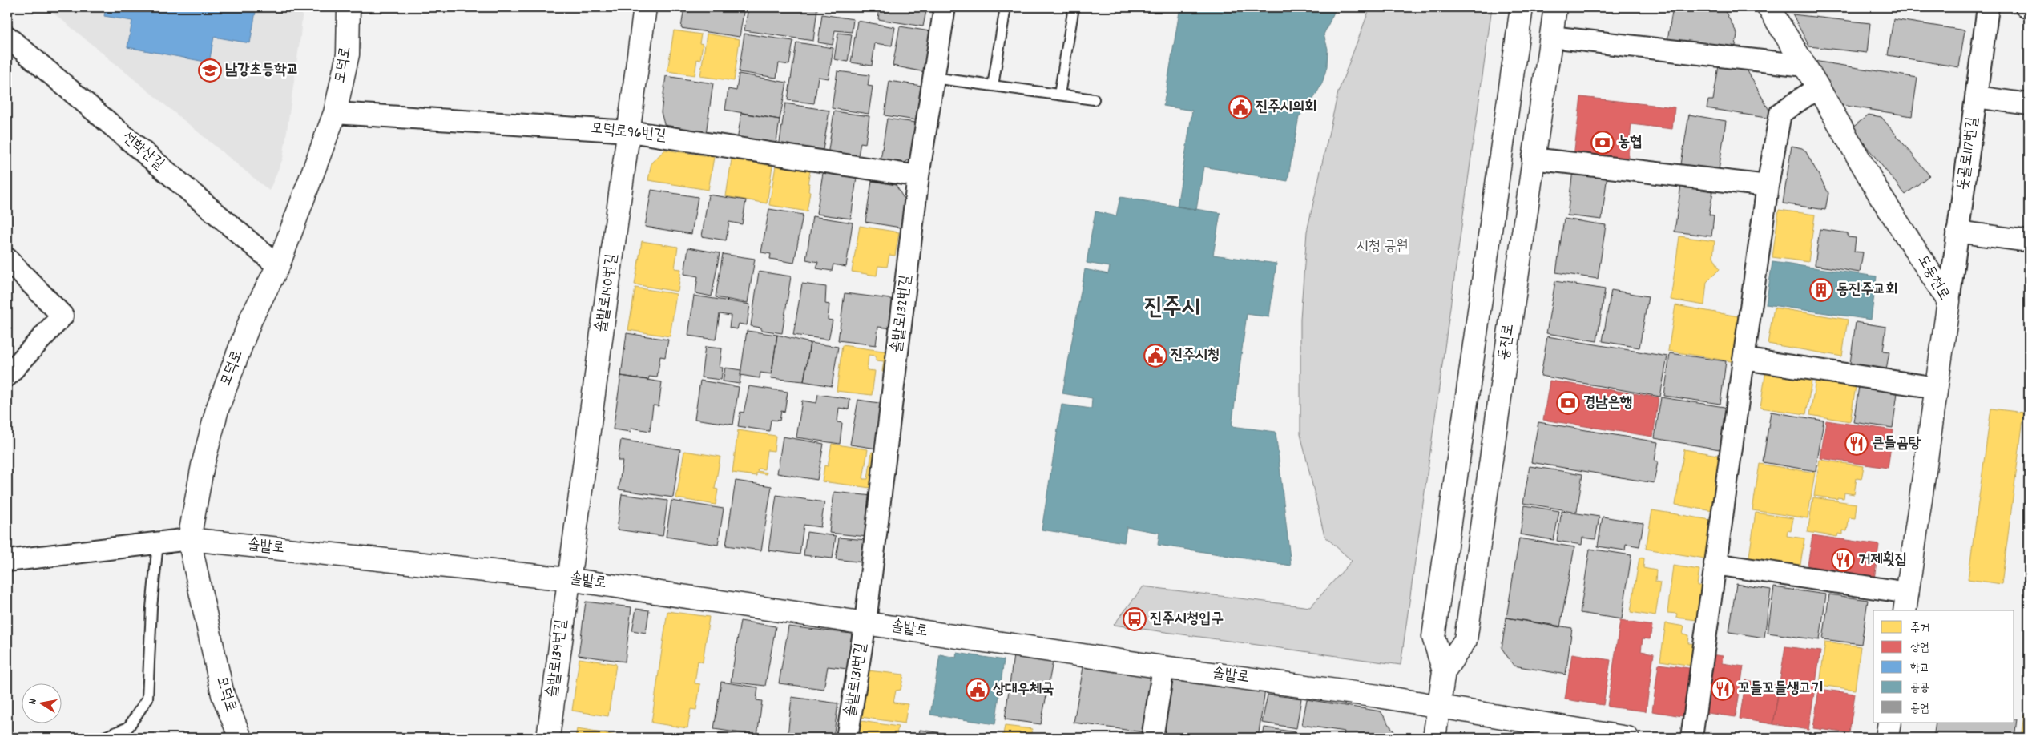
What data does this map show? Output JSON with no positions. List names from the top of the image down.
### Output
{
  "streets": {
    "street": [
      "모덕로",
      "모덕로96번길",
      "선학산길",
      "돗골로117번길",
      "도동천로",
      "솔밭로140번길",
      "솔밭로132번길",
      "동진로",
      "솔밭로",
      "솔밭로139번길",
      "솔밭로131번길"
    ]
  },
  "crossings": [
    ["모덕로", "모덕로96번길"],
    ["모덕로", "선학산길"],
    ["모덕로", "솔밭로"],
    ["모덕로96번길", "솔밭로140번길"],
    ["모덕로96번길", "솔밭로132번길"],
    ["돗골로117번길", "도동천로"],
    ["솔밭로140번길", "솔밭로"],
    ["솔밭로140번길", "솔밭로139번길"],
    ["솔밭로132번길", "솔밭로"],
    ["솔밭로132번길", "솔밭로131번길"],
    ["동진로", "솔밭로"],
    ["솔밭로", "솔밭로139번길"],
    ["솔밭로", "솔밭로131번길"]
  ],
  "districts": ["진주시"],
  "parks": ["시청 공원"],
  "places": {
    "school or university": ["남강초등학교"],
    "public building": ["진주시의회", "진주시청", "상대우체국"],
    "bank": ["농협", "경남은행"],
    "building": ["동진주교회"],
    "restaurant": ["큰들곰탕", "거제횟집", "꼬들꼬들생고기"],
    "bus stop": ["진주시청입구"]
  },
  "legend": [
    "주거",
    "상업",
    "학교",
    "공공",
    "공업"
  ],
  "north": "left"
}
